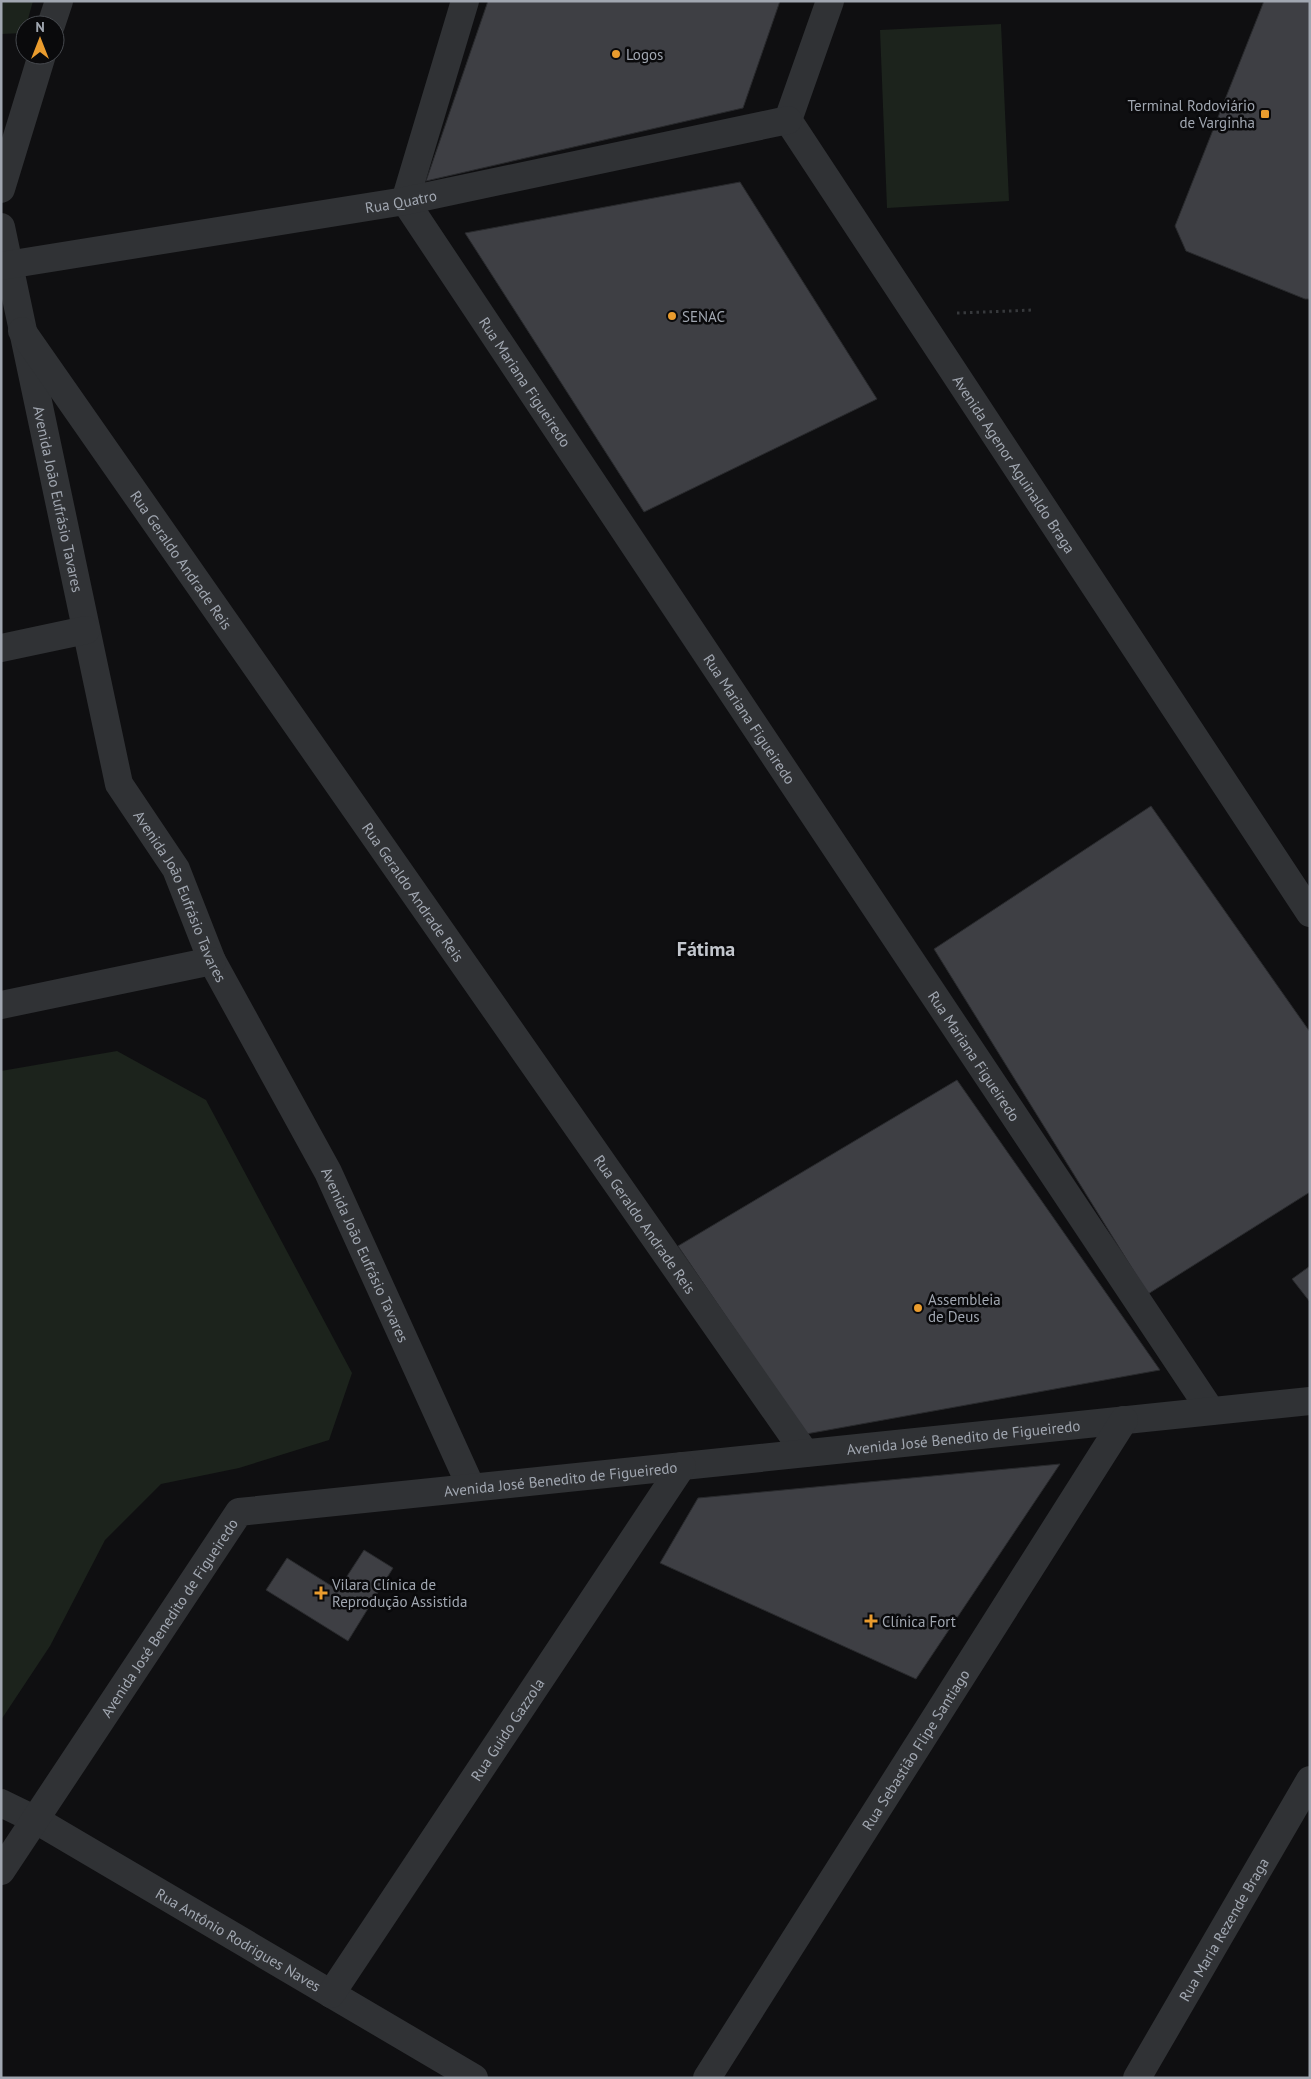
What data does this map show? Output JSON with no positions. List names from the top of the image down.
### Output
{
  "streets": {
    "street": [
      "Rua Quatro",
      "Rua Mariana Figueiredo",
      "Avenida Agenor Aguinaldo Braga",
      "Avenida João Eufrásio Tavares",
      "Rua Geraldo Andrade Reis",
      "Avenida José Benedito de Figueiredo",
      "Rua Guido Gazzola",
      "Rua Sebastião Flipe Santiago",
      "Rua Maria Rezende Braga",
      "Rua Antônio Rodrigues Naves"
    ]
  },
  "crossings": [
    ["Rua Quatro", "Rua Mariana Figueiredo"],
    ["Rua Quatro", "Avenida Agenor Aguinaldo Braga"],
    ["Rua Quatro", "Avenida João Eufrásio Tavares"],
    ["Rua Mariana Figueiredo", "Avenida José Benedito de Figueiredo"],
    ["Avenida João Eufrásio Tavares", "Rua Geraldo Andrade Reis"],
    ["Avenida João Eufrásio Tavares", "Avenida José Benedito de Figueiredo"],
    ["Rua Geraldo Andrade Reis", "Avenida José Benedito de Figueiredo"],
    ["Avenida José Benedito de Figueiredo", "Rua Guido Gazzola"],
    ["Avenida José Benedito de Figueiredo", "Rua Sebastião Flipe Santiago"],
    ["Avenida José Benedito de Figueiredo", "Rua Antônio Rodrigues Naves"],
    ["Rua Guido Gazzola", "Rua Antônio Rodrigues Naves"]
  ],
  "districts": ["Fátima"],
  "places": {
    "other": ["Logos", "SENAC", "Assembleia de Deus"],
    "transit": ["Terminal Rodoviário de Varginha"],
    "health": ["Vilara Clínica de Reprodução Assistida", "Clínica Fort"]
  },
  "north": "top"
}
